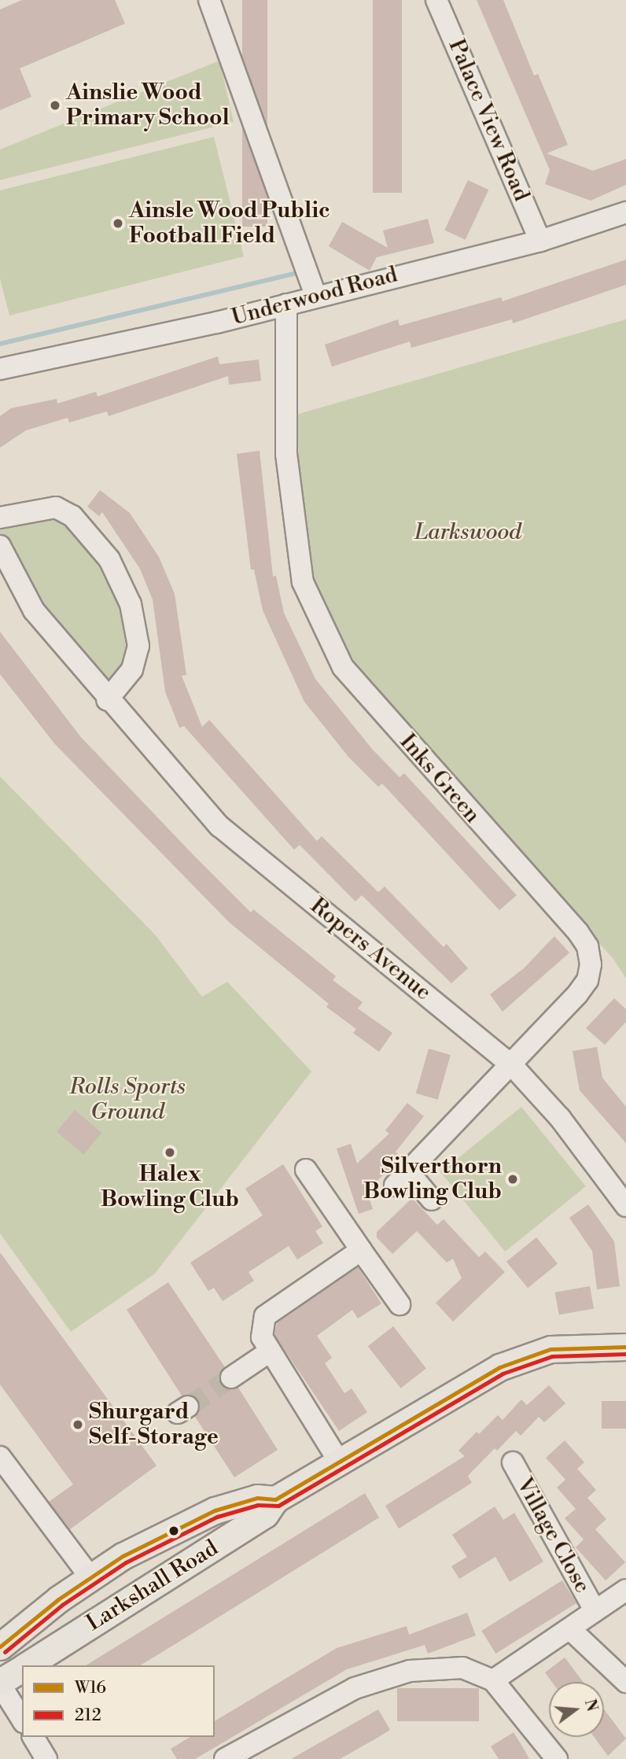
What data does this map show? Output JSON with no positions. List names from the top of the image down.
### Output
{
  "streets": {
    "main road": ["Larkshall Road"],
    "street": [
      "Palace View Road",
      "Underwood Road",
      "Inks Green",
      "Ropers Avenue",
      "Village Close"
    ]
  },
  "crossings": [
    ["Palace View Road", "Underwood Road"],
    ["Underwood Road", "Inks Green"],
    ["Inks Green", "Ropers Avenue"]
  ],
  "parks": ["Larkswood", "Rolls Sports Ground"],
  "places": [
    "Ainslie Wood Primary School",
    "Ainsle Wood Public Football Field",
    "Halex Bowling Club",
    "Silverthorn Bowling Club",
    "Shurgard Self-Storage"
  ],
  "lines": ["transit line W16", "transit line 212"],
  "legend": ["W16", "212"],
  "north": "right"
}
